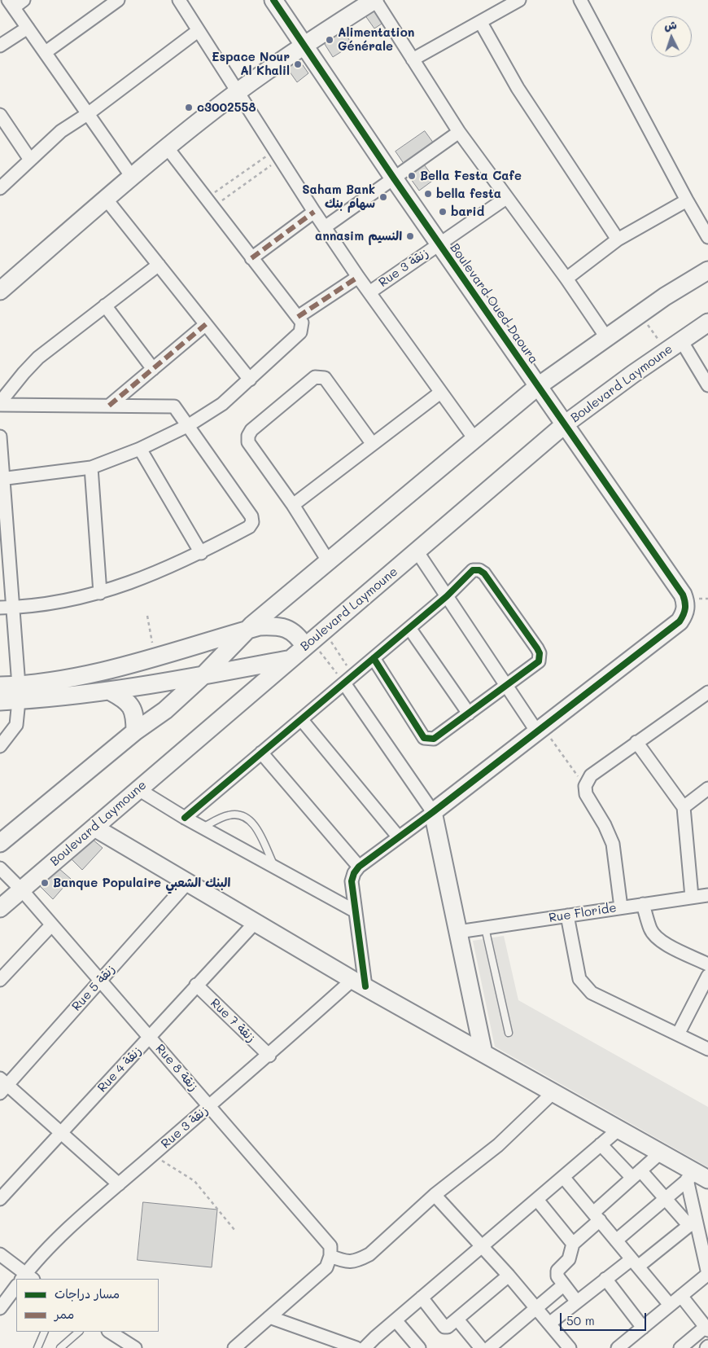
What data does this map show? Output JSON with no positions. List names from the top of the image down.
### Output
{
  "streets": {
    "street": [
      "Rue 3 زنقة",
      "Boulevard Oued Daoura",
      "Boulevard Laymoune",
      "Rue Floride",
      "Rue 5 زنقة",
      "Rue 7 زنقة",
      "Rue 8 زنقة",
      "Rue 4 زنقة"
    ]
  },
  "crossings": [
    ["Rue 3 زنقة", "Boulevard Oued Daoura"],
    ["Rue 3 زنقة", "Rue 7 زنقة"],
    ["Rue 3 زنقة", "Rue 8 زنقة"],
    ["Boulevard Oued Daoura", "Boulevard Laymoune"],
    ["Boulevard Laymoune", "Rue 8 زنقة"],
    ["Rue 5 زنقة", "Rue 8 زنقة"],
    ["Rue 7 زنقة", "Rue 4 زنقة"],
    ["Rue 8 زنقة", "Rue 4 زنقة"]
  ],
  "places": [
    "Alimentation Générale",
    "Espace Nour Al Khalil",
    "c3002558",
    "Bella Festa Cafe",
    "bella festa",
    "Saham Bank سهام بنك",
    "barid",
    "annasim النسيم",
    "Banque Populaire البنك الشعبي"
  ],
  "legend": ["مسار دراجات", "ممر"],
  "scale_bar": "50 m",
  "north": "top"
}
